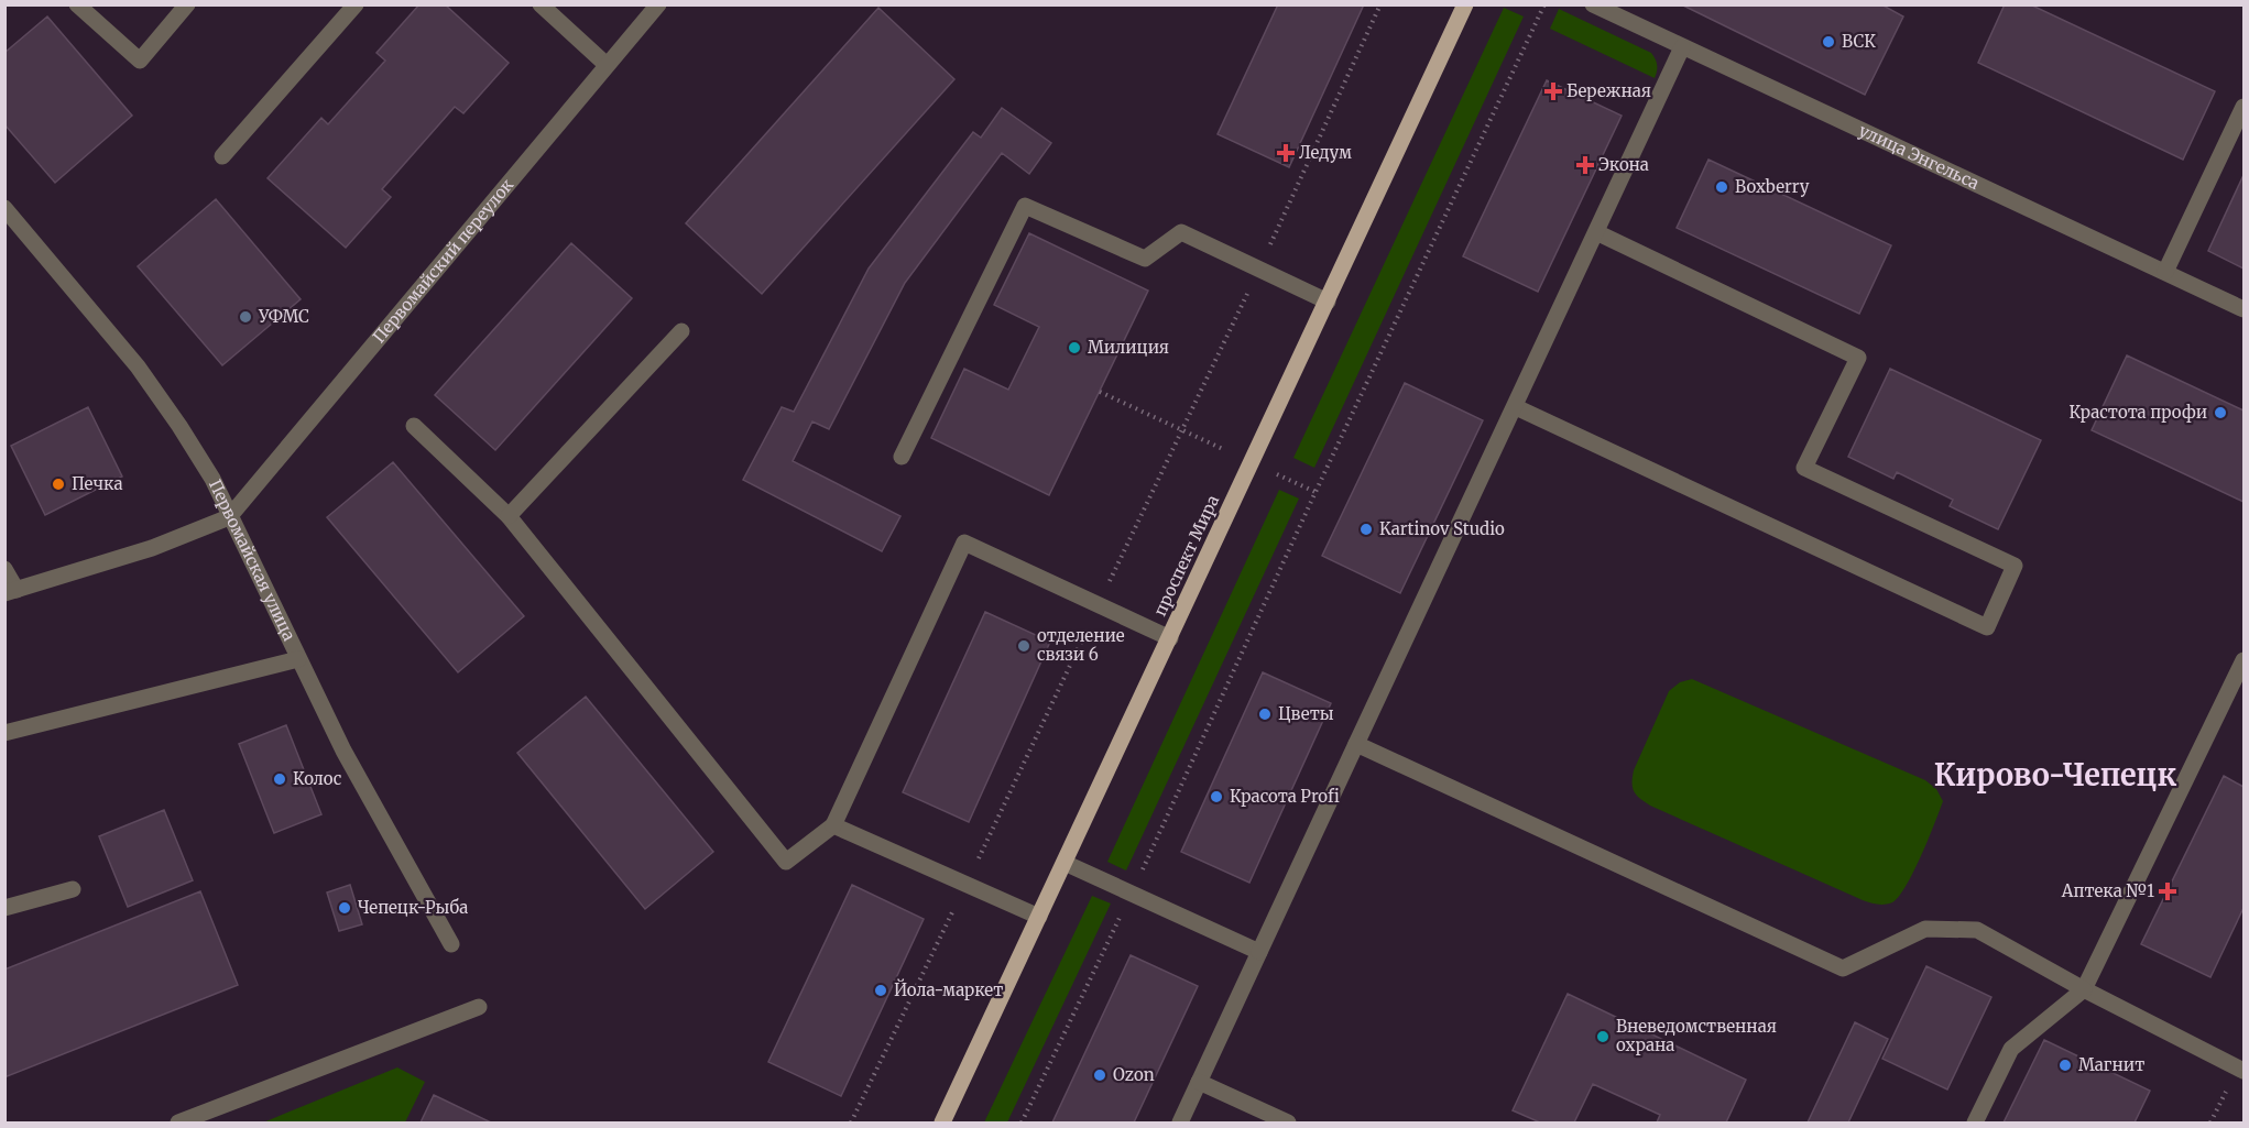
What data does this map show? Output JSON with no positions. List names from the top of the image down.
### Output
{
  "streets": {
    "main road": ["проспект Мира"],
    "street": ["улица Энгельса", "Первомайский переулок", "Первомайская улица"]
  },
  "crossings": [
    ["Первомайский переулок", "Первомайская улица"]
  ],
  "districts": ["Кирово-Чепецк"],
  "places": {
    "other": [
      "ВСК",
      "Boxberry",
      "УФМС",
      "Милиция",
      "Крастота профи",
      "Печка",
      "Kartinov Studio",
      "отделение связи 6",
      "Цветы",
      "Колос",
      "Красота Profi",
      "Чепецк-Рыба",
      "Йола-маркет",
      "Вневедомственная охрана",
      "Магнит",
      "Ozon"
    ],
    "health": [
      "Бережная",
      "Ледум",
      "Экона",
      "Аптека №1"
    ]
  }
}
